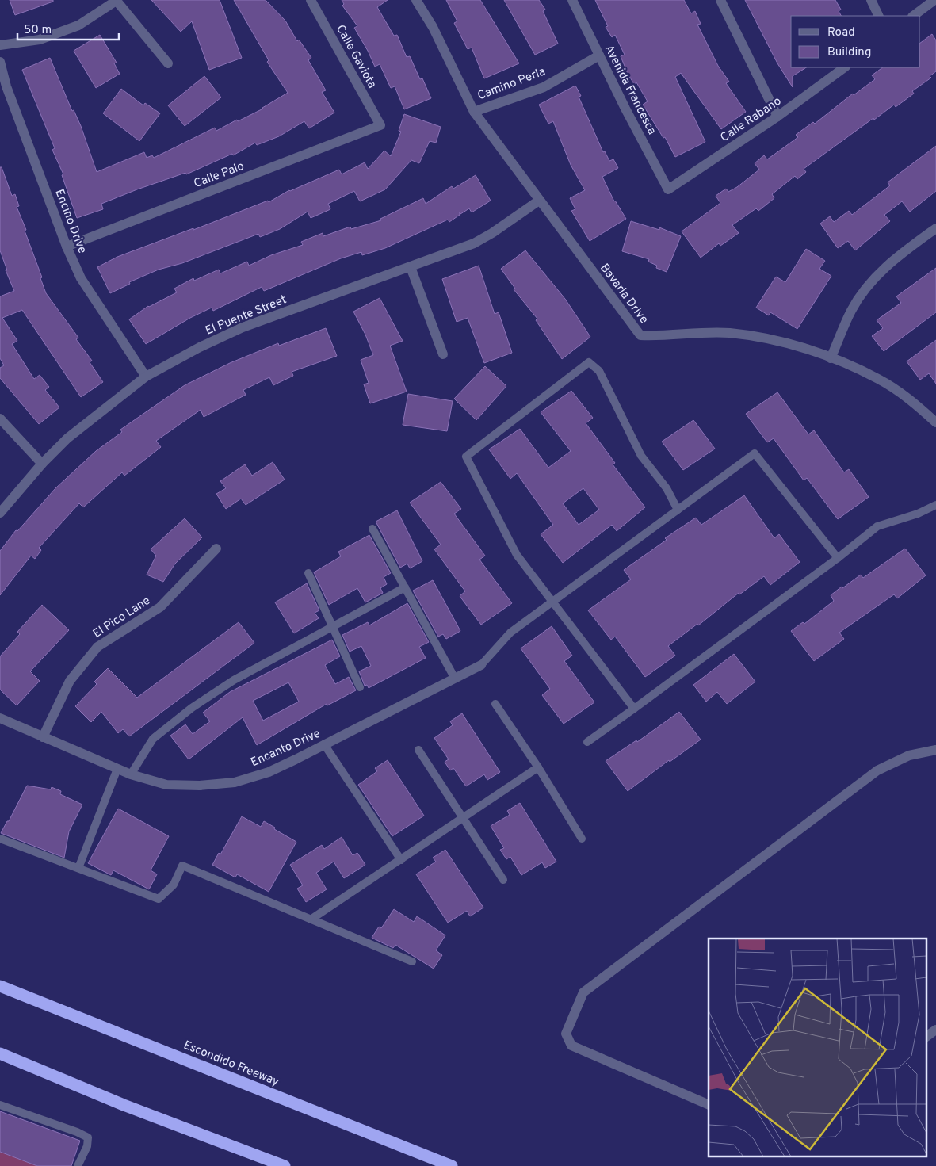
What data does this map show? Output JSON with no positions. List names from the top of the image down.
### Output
{
  "streets": {
    "highway": ["Escondido Freeway"],
    "street": [
      "Calle Gaviota",
      "Camino Perla",
      "Avenida Francesca",
      "Calle Rabano",
      "Calle Palo",
      "Encino Drive",
      "Bavaria Drive",
      "El Puente Street",
      "El Pico Lane",
      "Encanto Drive"
    ]
  },
  "crossings": [
    ["Calle Gaviota", "Calle Palo"],
    ["Camino Perla", "Avenida Francesca"],
    ["Camino Perla", "Bavaria Drive"],
    ["Avenida Francesca", "Calle Rabano"],
    ["Calle Palo", "Encino Drive"],
    ["Encino Drive", "El Puente Street"],
    ["Bavaria Drive", "El Puente Street"],
    ["El Pico Lane", "Encanto Drive"]
  ],
  "legend": ["Road", "Building"],
  "scale_bar": "50 m"
}
